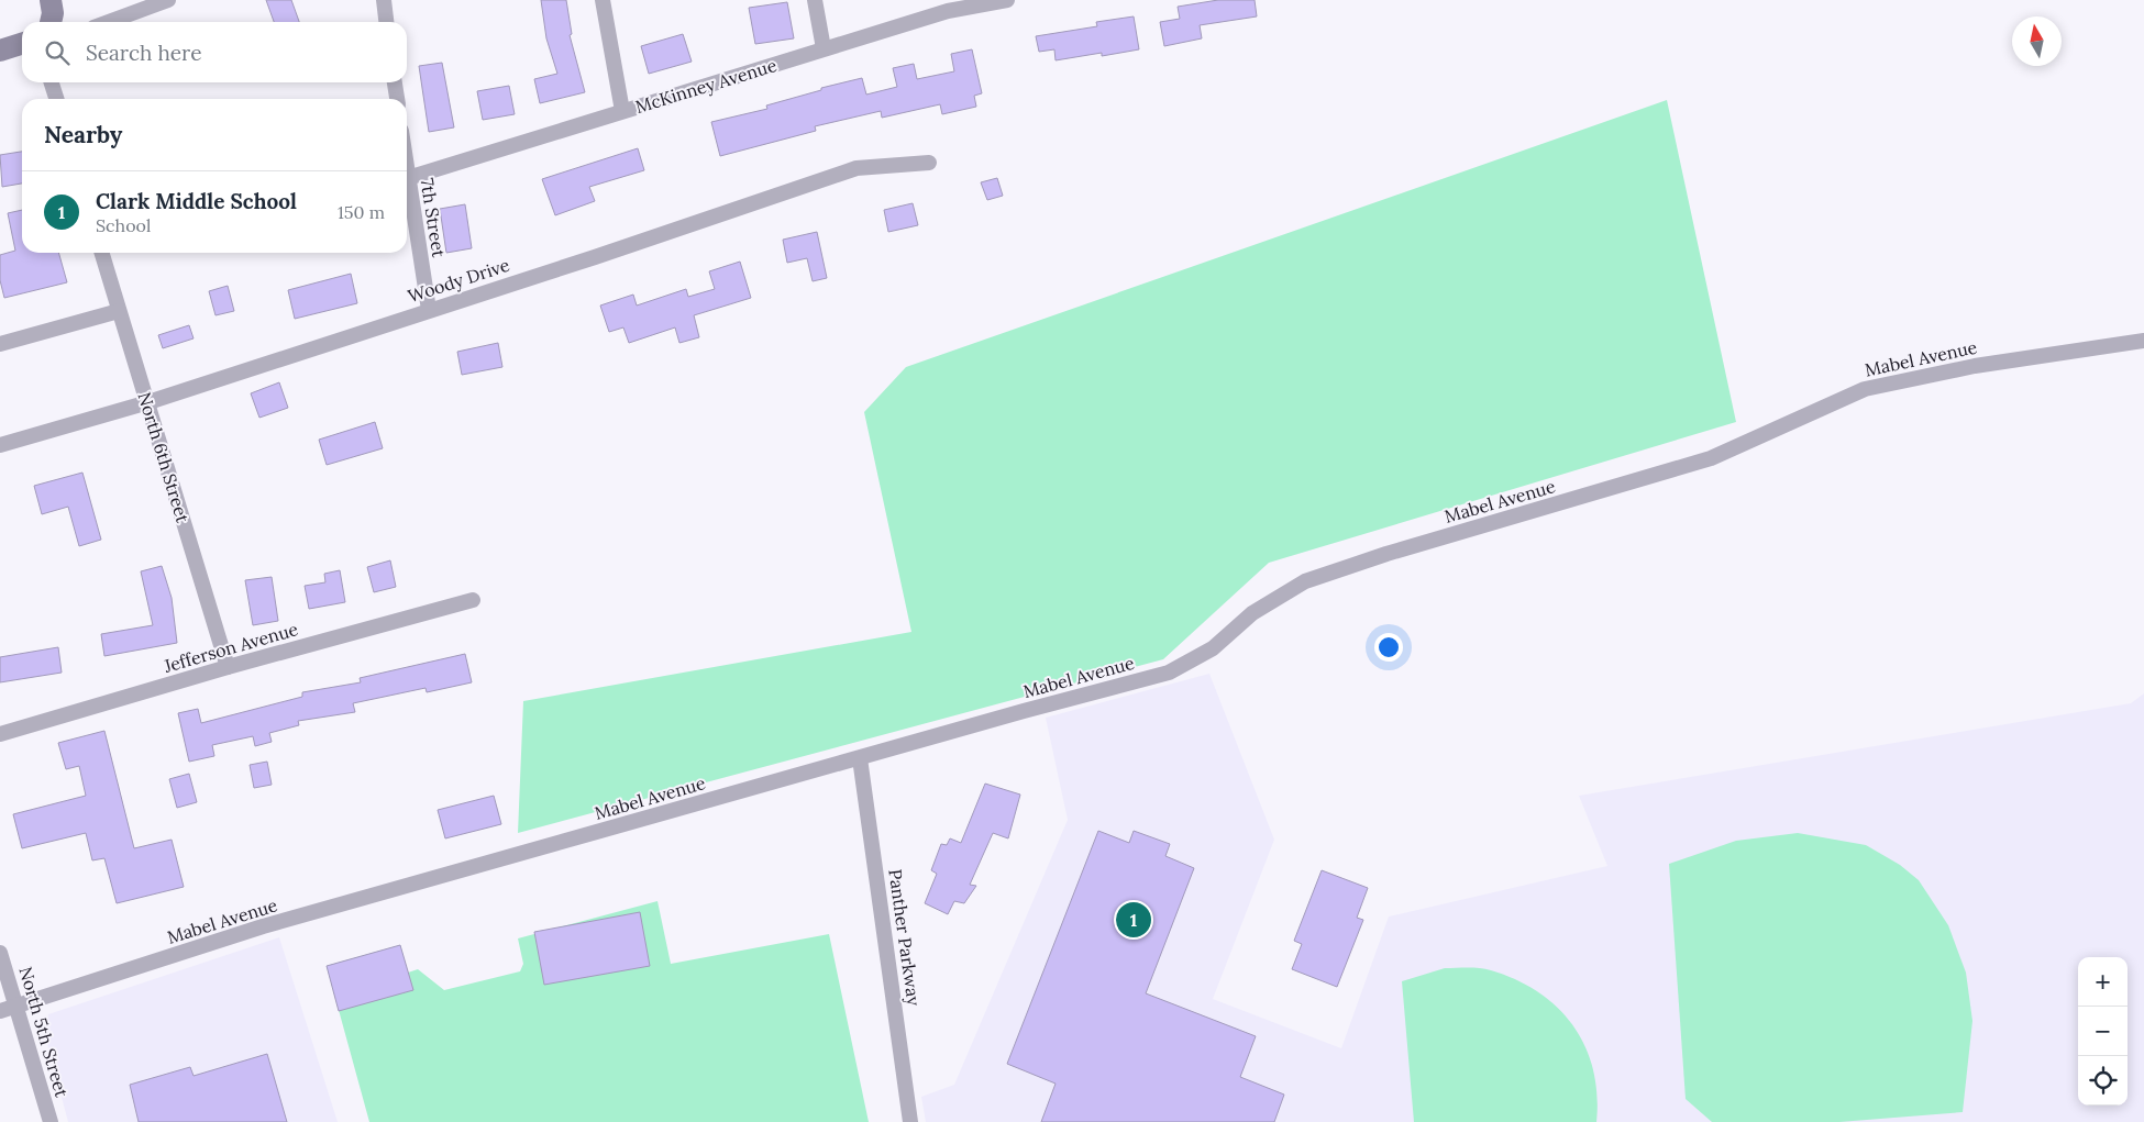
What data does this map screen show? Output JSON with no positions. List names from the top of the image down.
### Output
{
  "streets": {
    "street": [
      "McKinney Avenue",
      "7th Street",
      "Woody Drive",
      "Mabel Avenue",
      "North 6th Street",
      "Jefferson Avenue",
      "Panther Parkway",
      "North 5th Street"
    ]
  },
  "crossings": [
    ["McKinney Avenue", "7th Street"],
    ["7th Street", "Woody Drive"],
    ["Woody Drive", "North 6th Street"],
    ["Mabel Avenue", "Panther Parkway"],
    ["Mabel Avenue", "North 5th Street"],
    ["North 6th Street", "Jefferson Avenue"]
  ],
  "north": "top",
  "page": {
    "search": "Search here",
    "heading": "Nearby",
    "list": [
      {
        "mark": "1",
        "name": "Clark Middle School",
        "note": "School",
        "value": "150 m"
      }
    ],
    "pins": "1",
    "map_buttons": ["+", "−"]
  }
}
